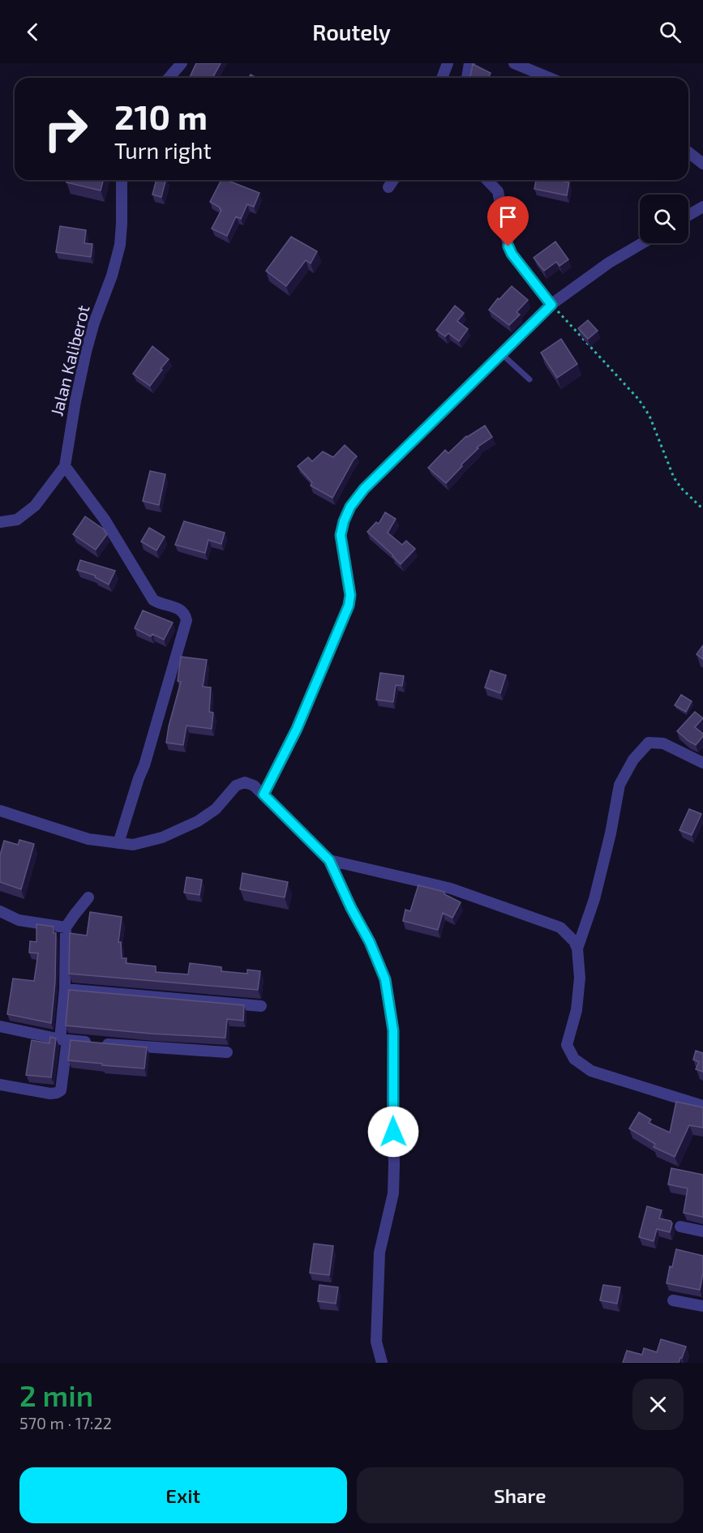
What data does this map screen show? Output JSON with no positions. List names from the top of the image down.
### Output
{
  "streets": {
    "street": ["Jalan Kaliberot"]
  },
  "page": {
    "header": "Routely",
    "turn": ["210 m", "Turn right"],
    "heading": ["2 min", "570 m · 17:22"],
    "buttons": ["Exit", "Share"]
  }
}
